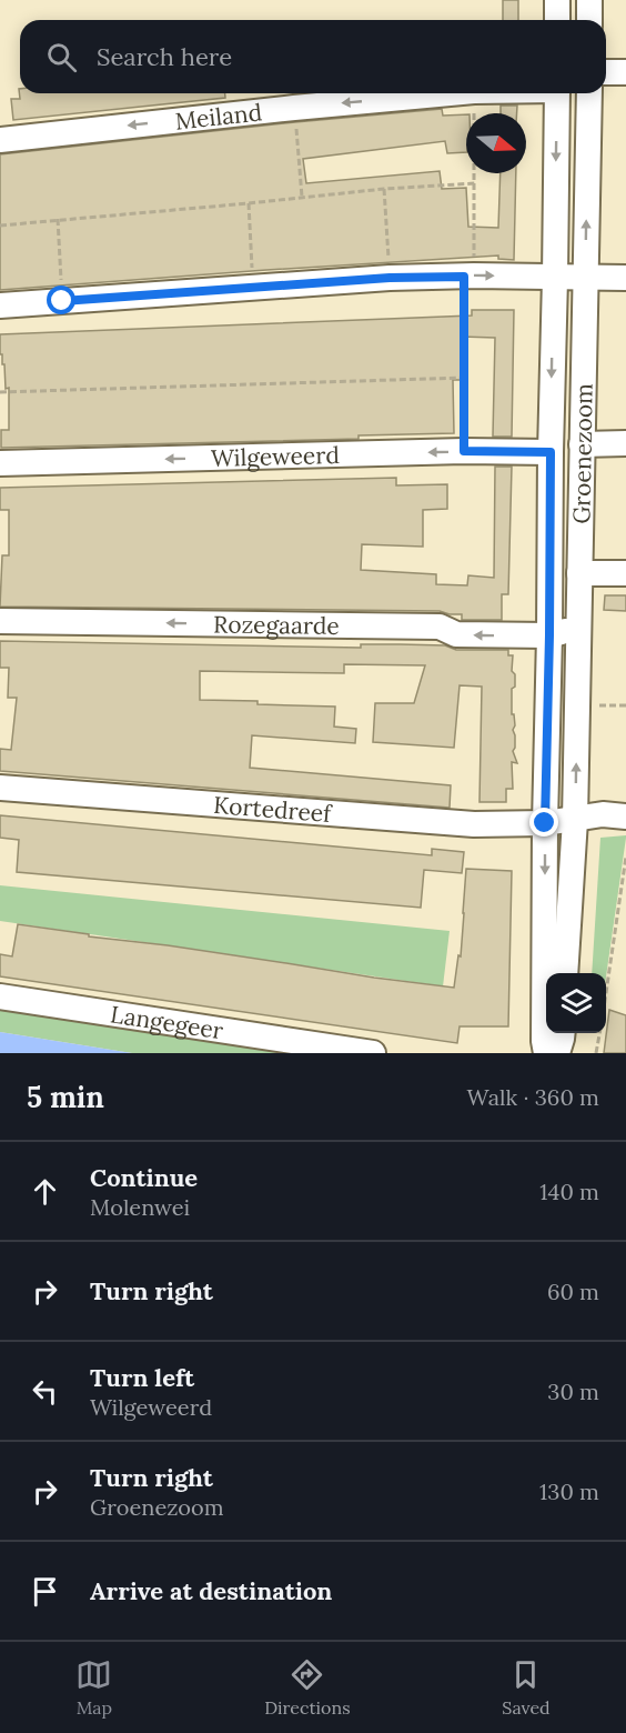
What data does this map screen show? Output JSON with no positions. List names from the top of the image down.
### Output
{
  "streets": {
    "street": [
      "Meiland",
      "Groenezoom",
      "Wilgeweerd",
      "Rozegaarde",
      "Kortedreef",
      "Langegeer"
    ]
  },
  "crossings": [
    ["Groenezoom", "Wilgeweerd"],
    ["Groenezoom", "Rozegaarde"],
    ["Groenezoom", "Kortedreef"]
  ],
  "one_way": ["Rozegaarde"],
  "north": "right",
  "page": {
    "search": "Search here",
    "heading": ["5 min", "Walk · 360 m"],
    "list": [
      ["Continue", "Molenwei", "140 m"],
      ["Turn right", "60 m"],
      ["Turn left", "Wilgeweerd", "30 m"],
      ["Turn right", "Groenezoom", "130 m"],
      "Arrive at destination"
    ],
    "nav": ["Map", "Directions", "Saved"]
  }
}
